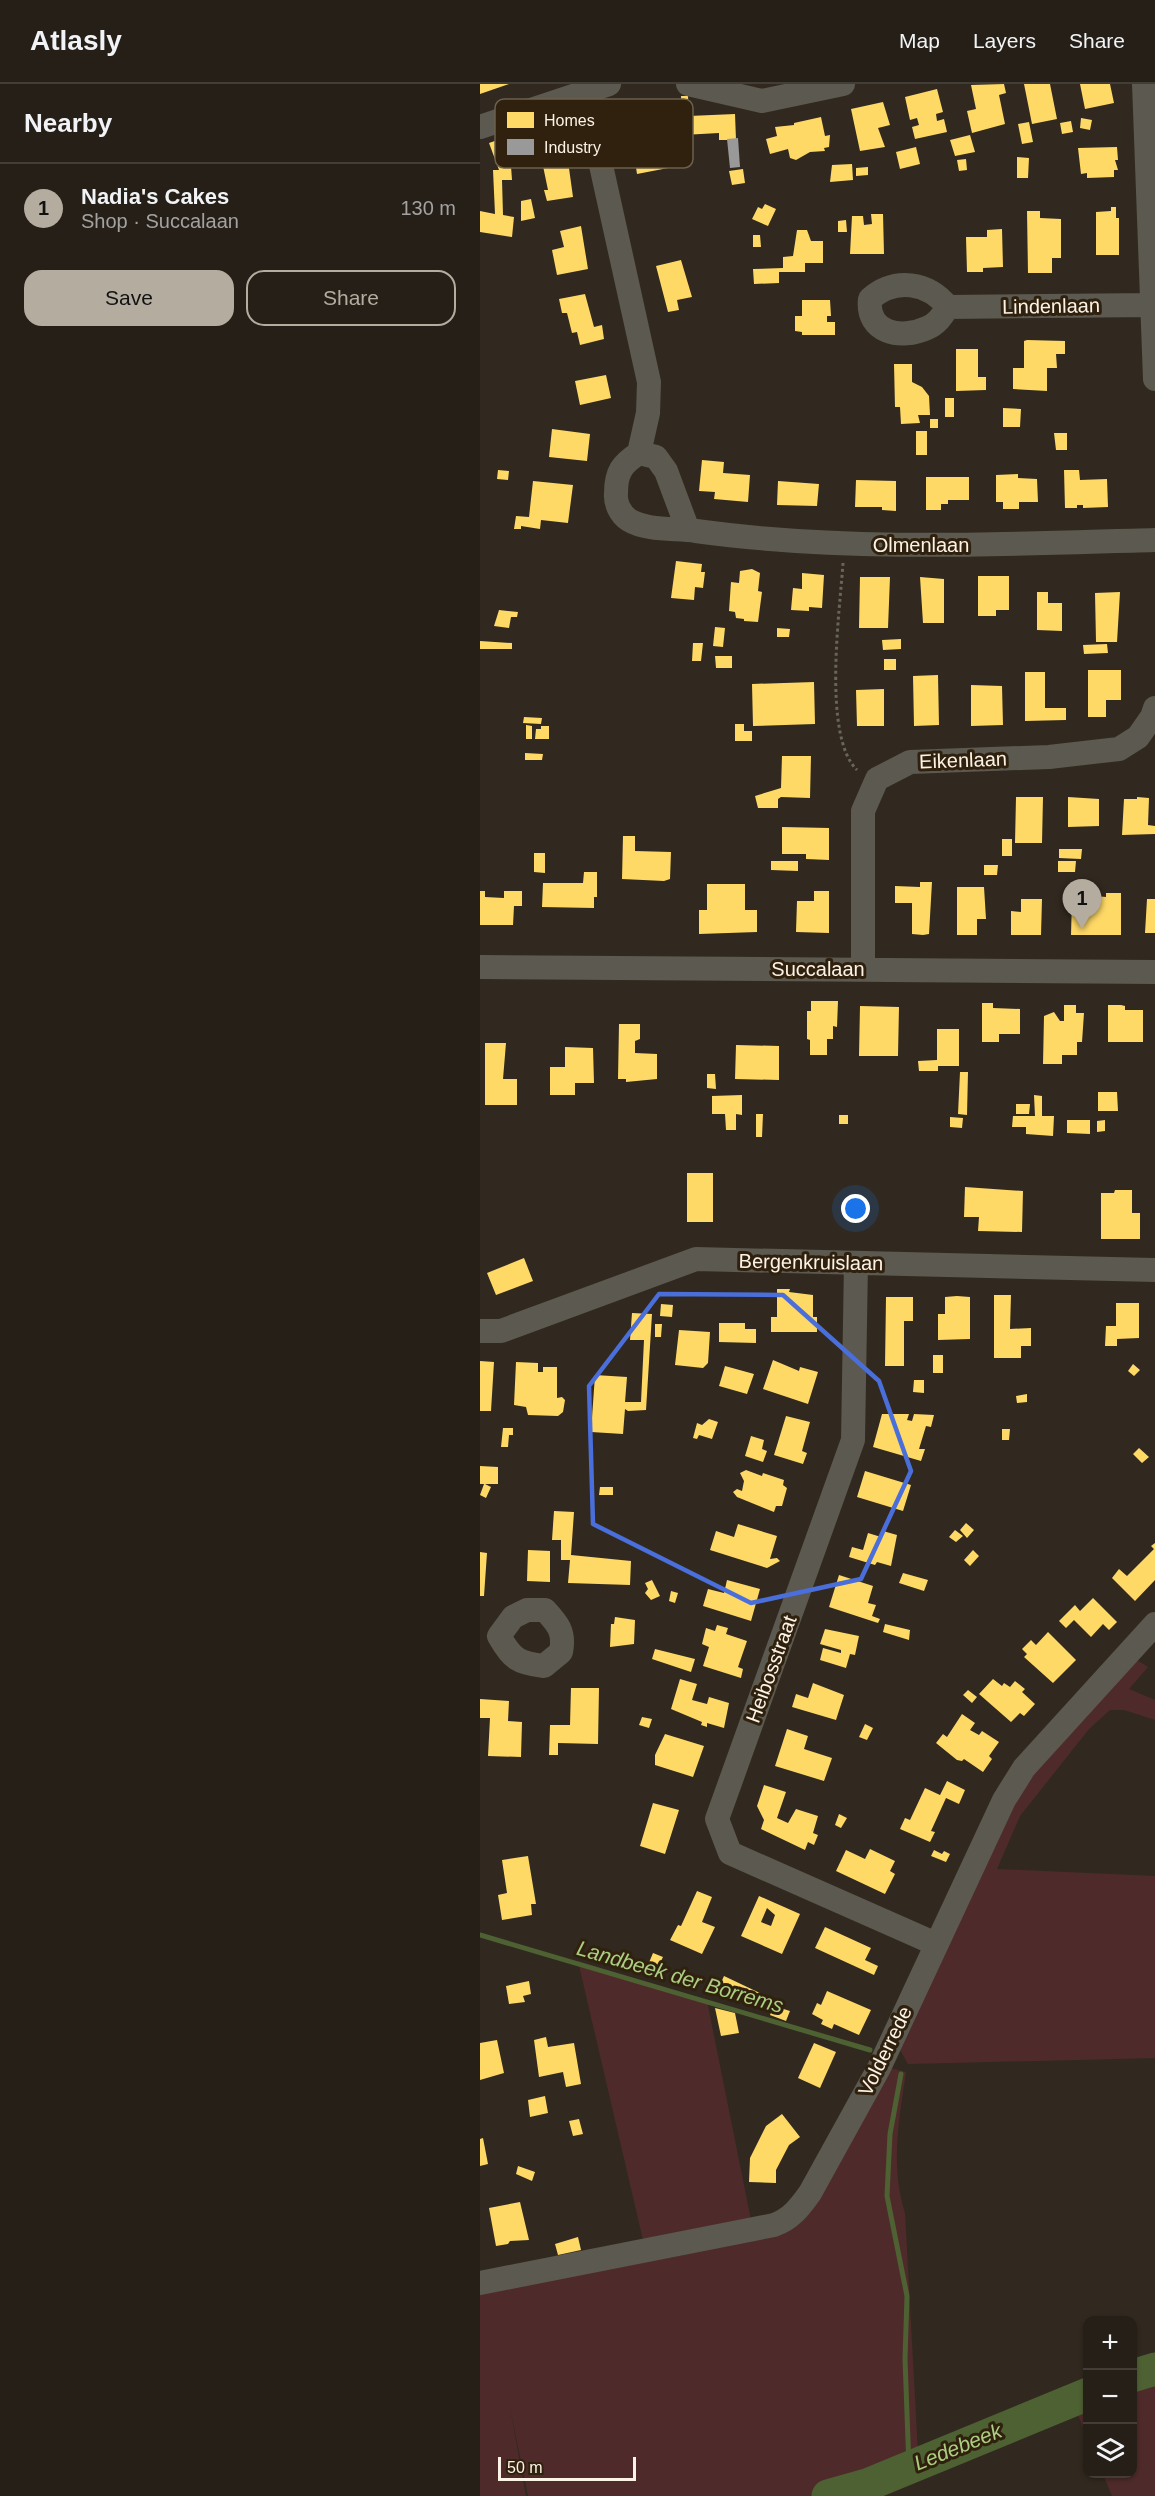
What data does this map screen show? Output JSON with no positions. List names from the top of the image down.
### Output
{
  "streets": {
    "street": [
      "Lindenlaan",
      "Olmenlaan",
      "Eikenlaan",
      "Succalaan",
      "Bergenkruislaan",
      "Heibosstraat",
      "Volderrede"
    ]
  },
  "crossings": [
    ["Bergenkruislaan", "Heibosstraat"],
    ["Heibosstraat", "Volderrede"]
  ],
  "water": ["Landbeek der Borrems", "Ledebeek"],
  "legend": ["Homes", "Industry"],
  "scale_bar": "50 m",
  "page": {
    "header": "Atlasly",
    "nav": ["Map", "Layers", "Share"],
    "heading": "Nearby",
    "list": [
      {
        "mark": "1",
        "name": "Nadia's Cakes",
        "note": "Shop · Succalaan",
        "value": "130 m"
      }
    ],
    "buttons": ["Save", "Share"],
    "pins": "1",
    "map_buttons": ["+", "−"],
    "scale": "50 m"
  }
}
